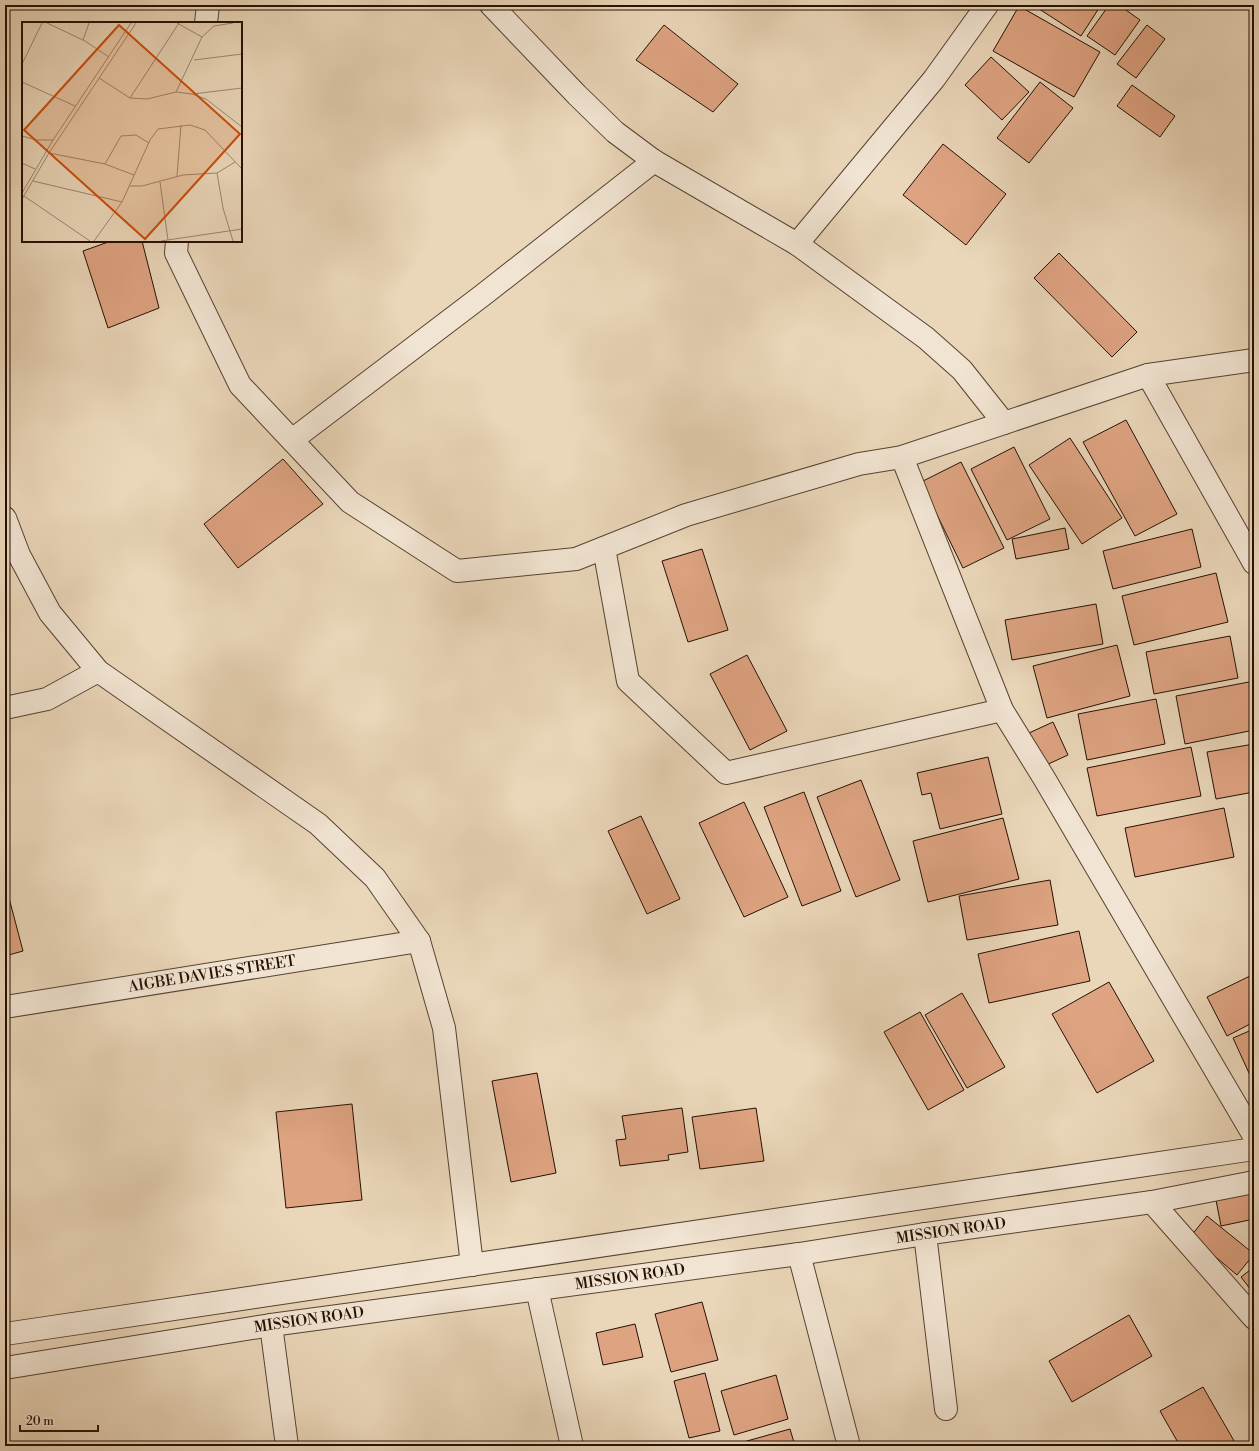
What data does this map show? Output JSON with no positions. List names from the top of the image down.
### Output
{
  "streets": {
    "street": ["AIGBE DAVIES STREET", "MISSION ROAD"]
  },
  "scale_bar": "20 m"
}
